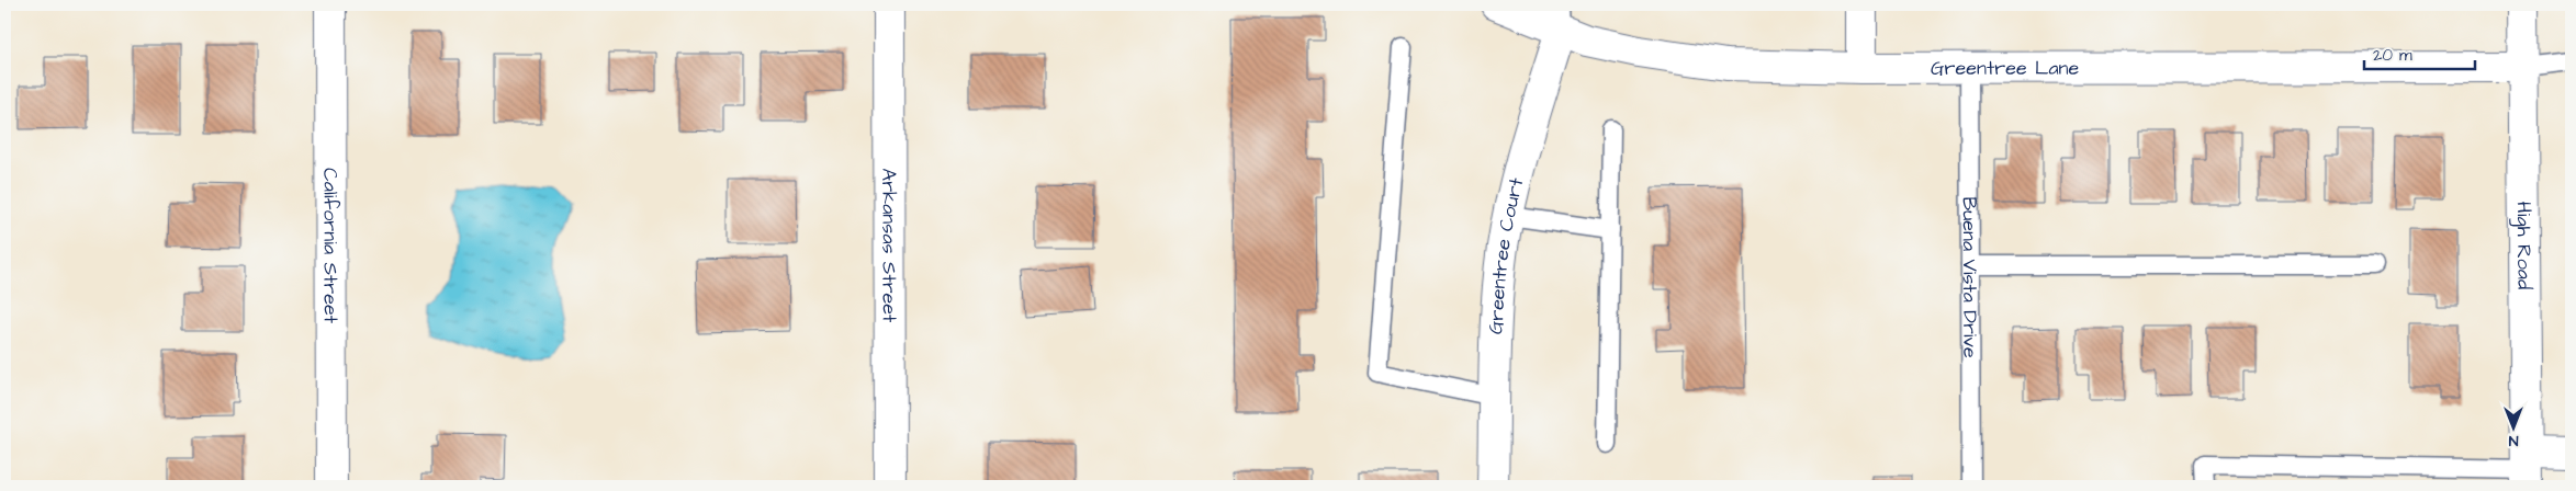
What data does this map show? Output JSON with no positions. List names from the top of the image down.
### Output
{
  "streets": {
    "street": [
      "Greentree Lane",
      "California Street",
      "Arkansas Street",
      "High Road",
      "Greentree Court"
    ],
    "lane": ["Buena Vista Drive"]
  },
  "crossings": [
    ["Greentree Lane", "High Road"],
    ["Greentree Lane", "Greentree Court"],
    ["Greentree Lane", "Buena Vista Drive"]
  ],
  "scale_bar": "20 m",
  "north": "bottom"
}
